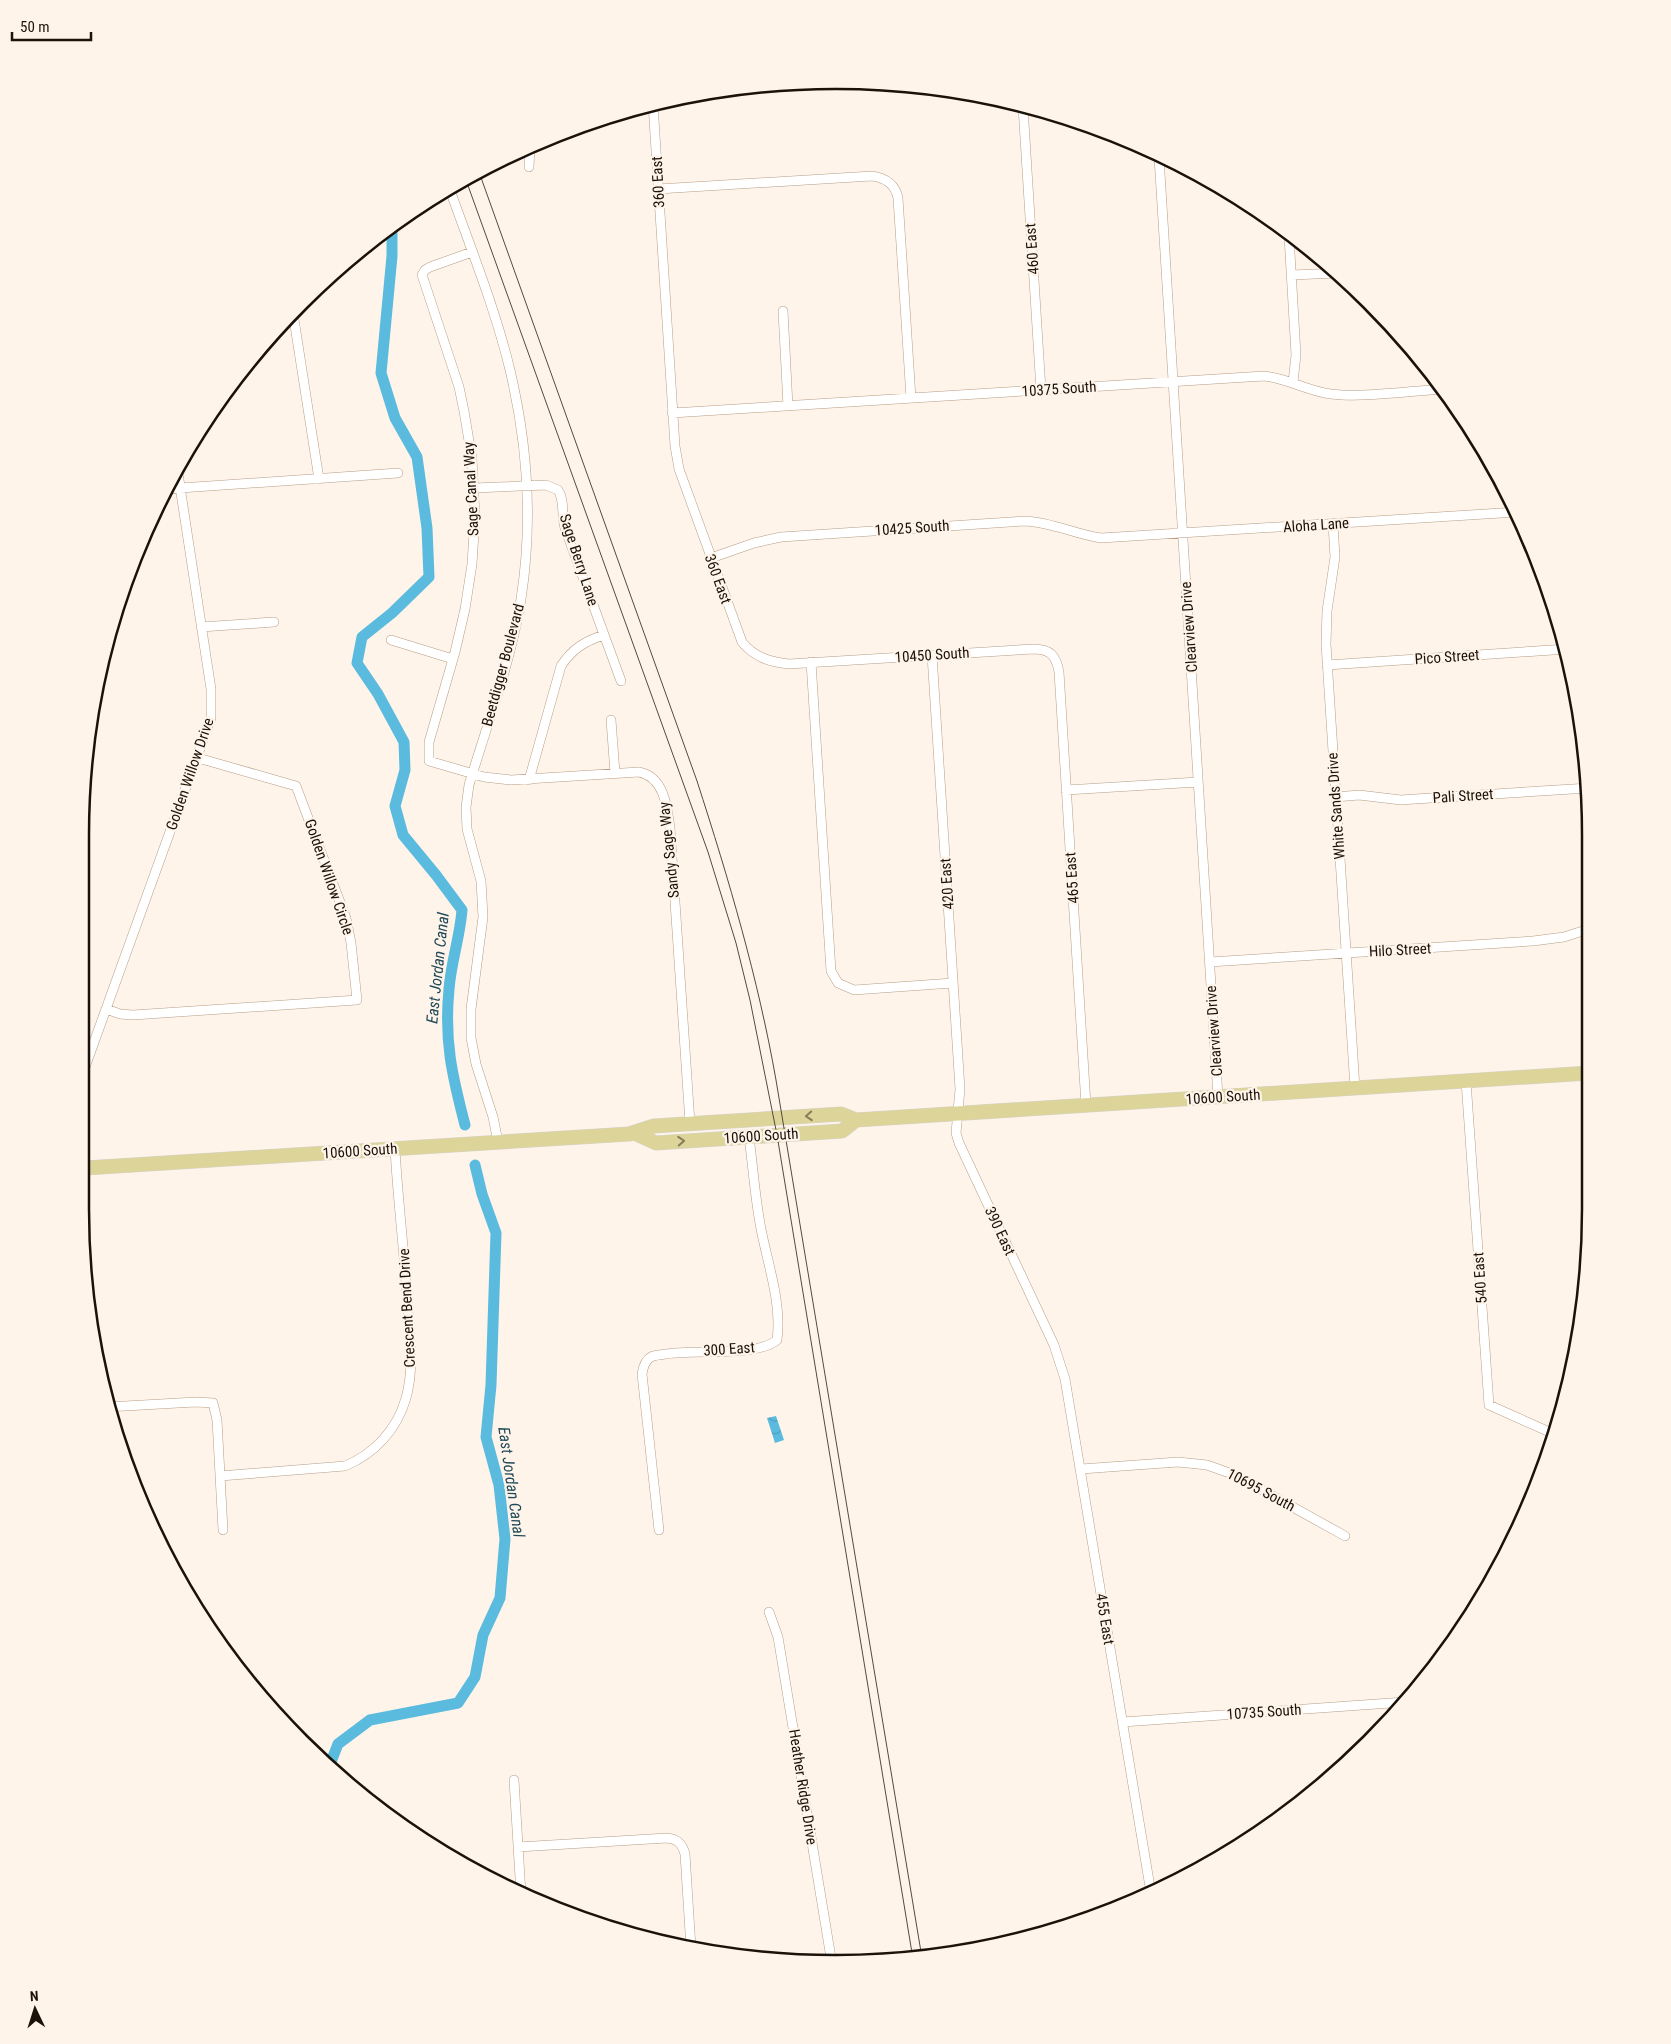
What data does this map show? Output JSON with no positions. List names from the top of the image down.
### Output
{
  "streets": {
    "main road": ["10600 South"],
    "street": [
      "360 East",
      "460 East",
      "10375 South",
      "Sage Canal Way",
      "Aloha Lane",
      "10425 South",
      "Sage Berry Lane",
      "Clearview Drive",
      "10450 South",
      "Pico Street",
      "Beetdigger Boulevard",
      "Golden Willow Drive",
      "Pali Street",
      "White Sands Drive",
      "Sandy Sage Way",
      "Golden Willow Circle",
      "465 East",
      "420 East",
      "Hilo Street",
      "390 East",
      "540 East",
      "Crescent Bend Drive",
      "300 East",
      "10695 South",
      "455 East",
      "10735 South",
      "Heather Ridge Drive"
    ]
  },
  "crossings": [
    ["360 East", "10375 South"],
    ["360 East", "10425 South"],
    ["360 East", "10450 South"],
    ["460 East", "10375 South"],
    ["10375 South", "Clearview Drive"],
    ["Sage Canal Way", "Sage Berry Lane"],
    ["Sage Canal Way", "Beetdigger Boulevard"],
    ["Sage Canal Way", "Sandy Sage Way"],
    ["Aloha Lane", "10425 South"],
    ["Aloha Lane", "Clearview Drive"],
    ["Aloha Lane", "White Sands Drive"],
    ["Sage Berry Lane", "Beetdigger Boulevard"],
    ["Clearview Drive", "Hilo Street"],
    ["Clearview Drive", "10600 South"],
    ["10450 South", "465 East"],
    ["10450 South", "420 East"],
    ["Pico Street", "White Sands Drive"],
    ["Beetdigger Boulevard", "Sandy Sage Way"],
    ["Beetdigger Boulevard", "10600 South"],
    ["Golden Willow Drive", "Golden Willow Circle"],
    ["Pali Street", "White Sands Drive"],
    ["White Sands Drive", "Hilo Street"],
    ["White Sands Drive", "10600 South"],
    ["Sandy Sage Way", "10600 South"],
    ["465 East", "10600 South"],
    ["420 East", "10600 South"],
    ["420 East", "390 East"],
    ["10600 South", "390 East"],
    ["10600 South", "540 East"],
    ["10600 South", "Crescent Bend Drive"],
    ["10600 South", "300 East"],
    ["390 East", "455 East"],
    ["10695 South", "455 East"],
    ["455 East", "10735 South"]
  ],
  "water": ["East Jordan Canal"],
  "scale_bar": "50 m",
  "north": "top"
}
